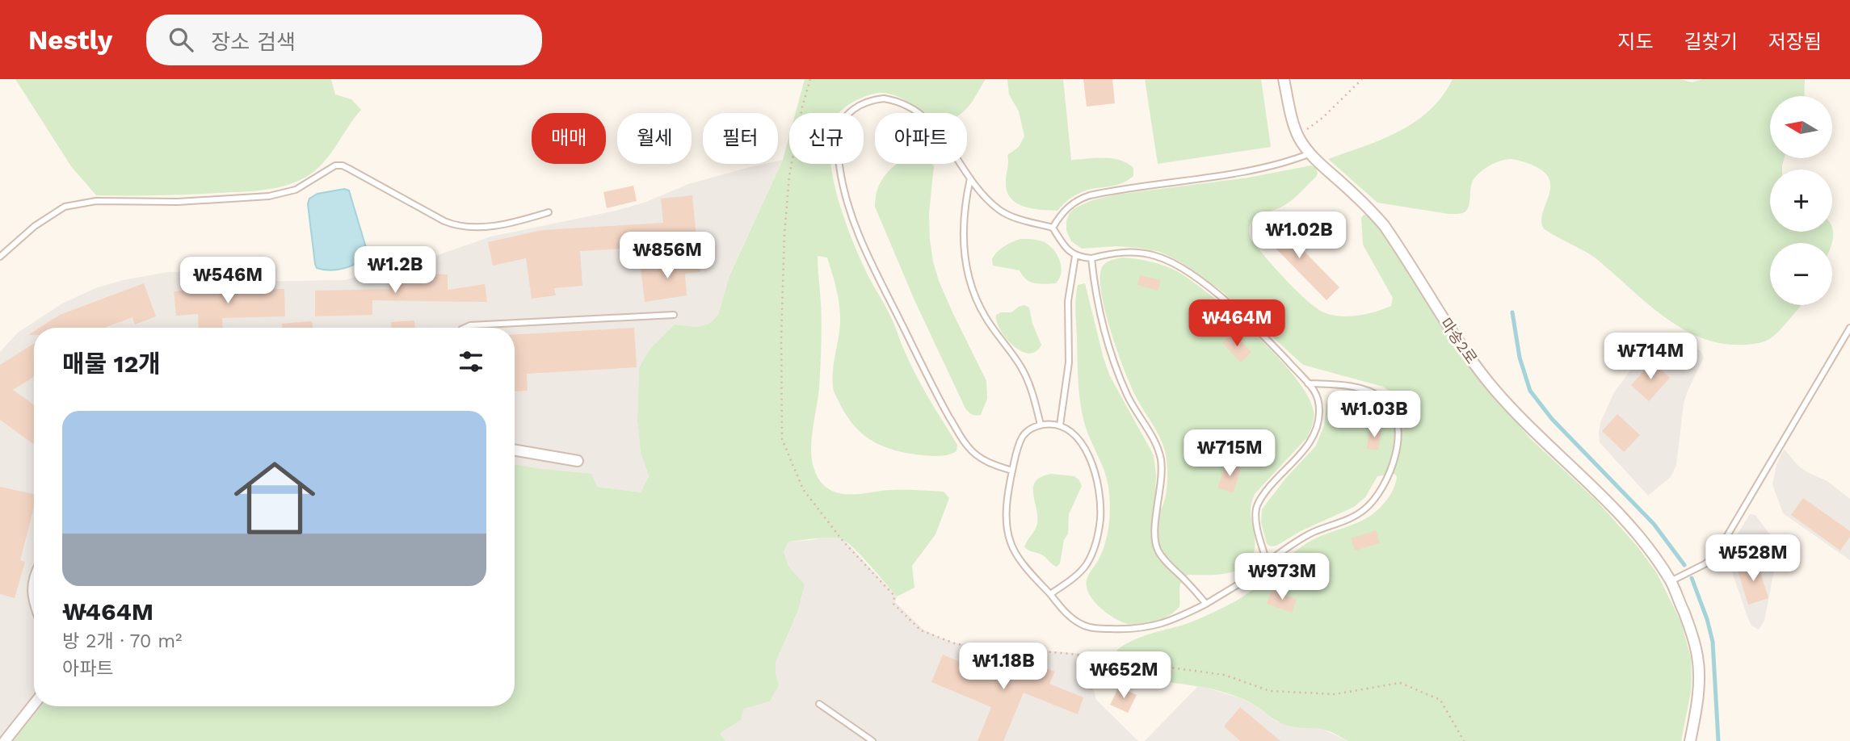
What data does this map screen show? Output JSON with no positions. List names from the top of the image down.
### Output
{
  "streets": {
    "street": ["마송2로"]
  },
  "north": "left",
  "page": {
    "header": "Nestly",
    "search": "장소 검색",
    "nav": ["지도", "길찾기", "저장됨"],
    "map_buttons": ["+", "−"],
    "chip": [
      "매매",
      "월세",
      "필터",
      "신규",
      "아파트"
    ],
    "price": [
      "₩1.02B",
      "₩856M",
      "₩1.2B",
      "₩546M",
      "₩464M",
      "₩714M",
      "₩1.03B",
      "₩715M",
      "₩528M",
      "₩973M",
      "₩1.18B",
      "₩652M"
    ],
    "heading": "매물 12개",
    "list": [
      {
        "name": "₩464M",
        "note": "방 2개 · 70 m² · 아파트"
      }
    ]
  }
}
